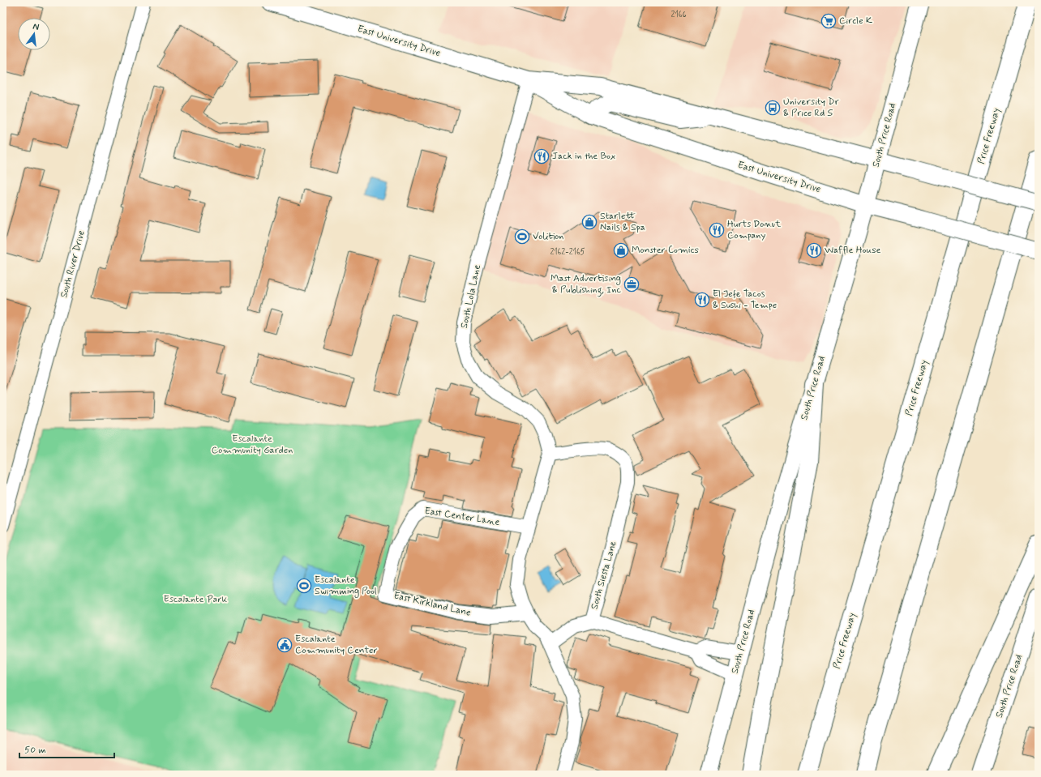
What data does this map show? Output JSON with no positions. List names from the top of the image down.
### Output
{
  "streets": {
    "highway": ["Price Freeway"],
    "main road": ["East University Drive", "South Price Road"],
    "street": [
      "South River Drive",
      "South Lola Lane",
      "East Center Lane",
      "South Siesta Lane",
      "East Kirkland Lane"
    ]
  },
  "crossings": [
    ["East University Drive", "South Price Road"],
    ["East University Drive", "South Lola Lane"],
    ["South Lola Lane", "South Siesta Lane"],
    ["East Center Lane", "East Kirkland Lane"]
  ],
  "parks": ["Escalante Community Garden", "Escalante Park"],
  "places": {
    "supermarket": ["Circle K"],
    "bus stop": ["University Dr & Price Rd S"],
    "restaurant": [
      "Jack in the Box",
      "Hurts Donut Company",
      "Waffle House",
      "El Jefe Tacos & Sushi - Tempe"
    ],
    "shop": ["Starlett Nails & Spa", "Monster Comics"],
    "sports": ["Volition", "Escalante Swimming Pool"],
    "office": ["Mast Advertising & Publishing, Inc"],
    "public building": ["Escalante Community Center"]
  },
  "house_numbers": ["2166", "2162-2165"],
  "scale_bar": "50 m",
  "north": "top"
}
